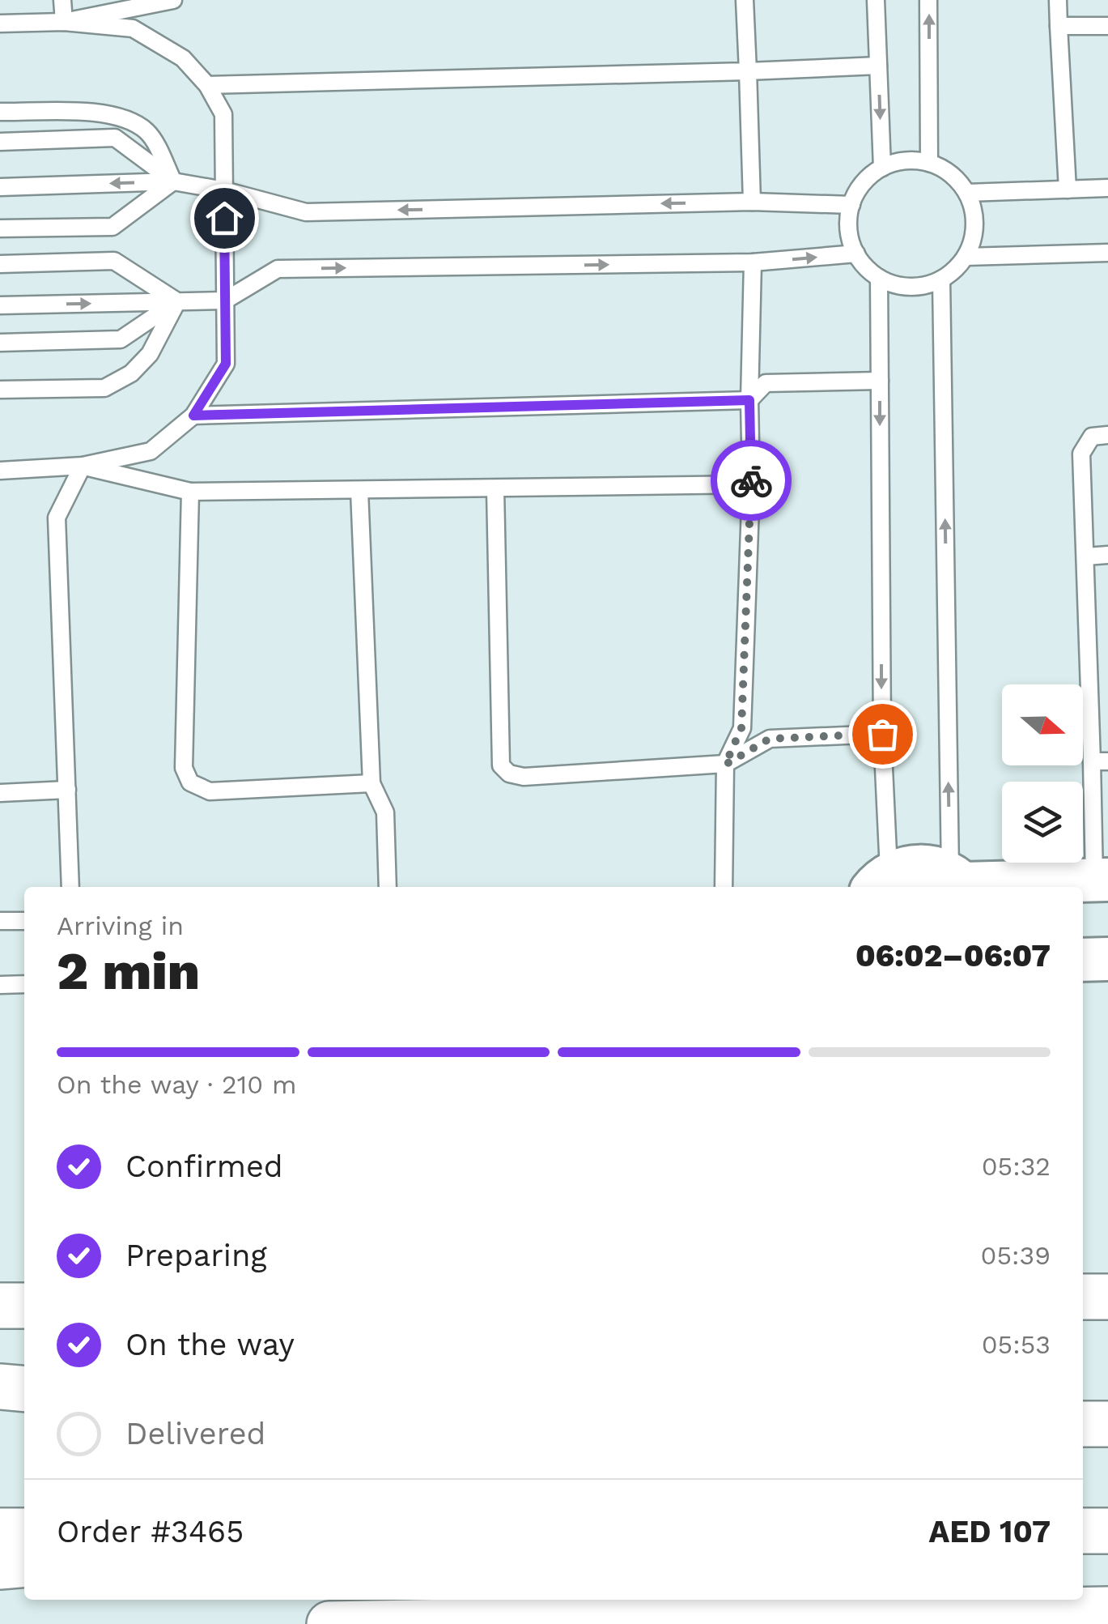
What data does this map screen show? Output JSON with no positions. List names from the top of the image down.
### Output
{
  "north": "right",
  "page": {
    "heading": ["2 min", "Arriving in", "06:02–06:07"],
    "panel": ["Order #3465", "AED 107"],
    "bar": "On the way · 210 m",
    "list": [
      ["Confirmed", "05:32"],
      ["Preparing", "05:39"],
      ["On the way", "05:53"],
      "Delivered"
    ]
  }
}
